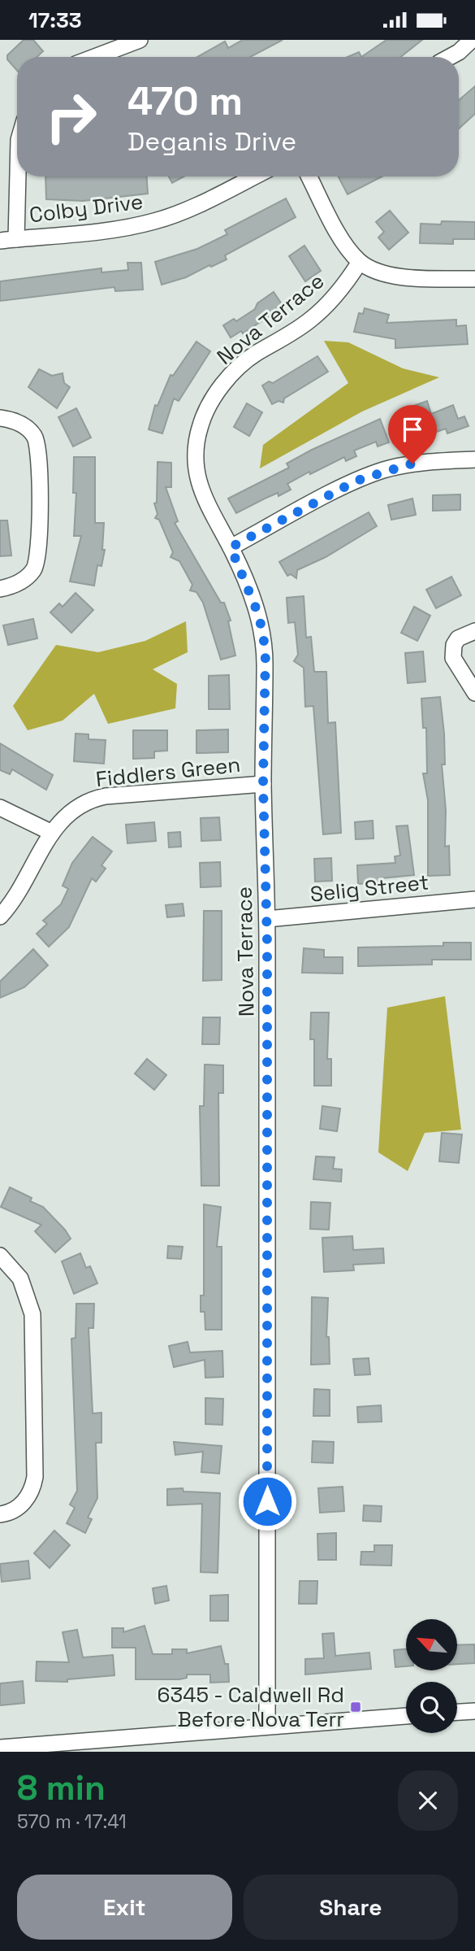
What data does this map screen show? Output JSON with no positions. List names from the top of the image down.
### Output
{
  "streets": {
    "street": [
      "Colby Drive",
      "Nova Terrace",
      "Fiddlers Green",
      "Selig Street"
    ]
  },
  "crossings": [
    ["Nova Terrace", "Fiddlers Green"],
    ["Nova Terrace", "Selig Street"]
  ],
  "places": {
    "transit": ["6345 - Caldwell Rd Before Nova Terr"]
  },
  "north": "top left",
  "page": {
    "status": "17:33",
    "turn": ["470 m", "Deganis Drive"],
    "heading": ["8 min", "570 m · 17:41"],
    "buttons": ["Exit", "Share"]
  }
}
